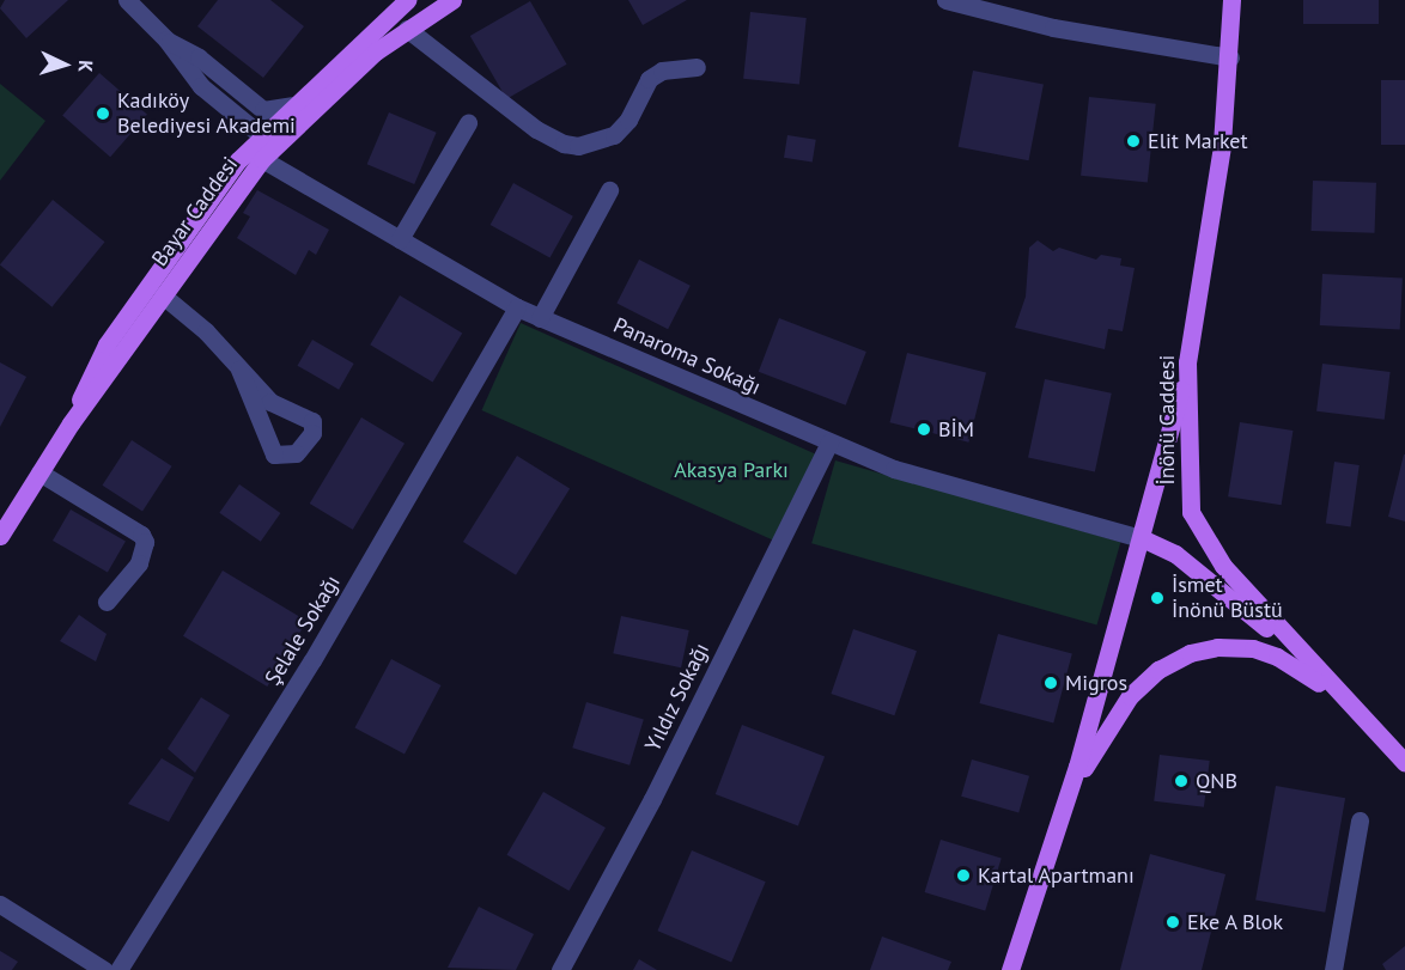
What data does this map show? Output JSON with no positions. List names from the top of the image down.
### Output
{
  "streets": {
    "main road": ["Bayar Caddesi", "İnönü Caddesi"],
    "street": ["Panaroma Sokağı", "Şelale Sokağı", "Yıldız Sokağı"]
  },
  "crossings": [
    ["Bayar Caddesi", "Panaroma Sokağı"],
    ["Panaroma Sokağı", "Şelale Sokağı"],
    ["Panaroma Sokağı", "Yıldız Sokağı"]
  ],
  "parks": ["Akasya Parkı"],
  "places": [
    "Kadıköy Belediyesi Akademi",
    "Elit Market",
    "BİM",
    "İsmet İnönü Büstü",
    "Migros",
    "QNB",
    "Kartal Apartmanı",
    "Eke A Blok"
  ],
  "north": "right"
}
